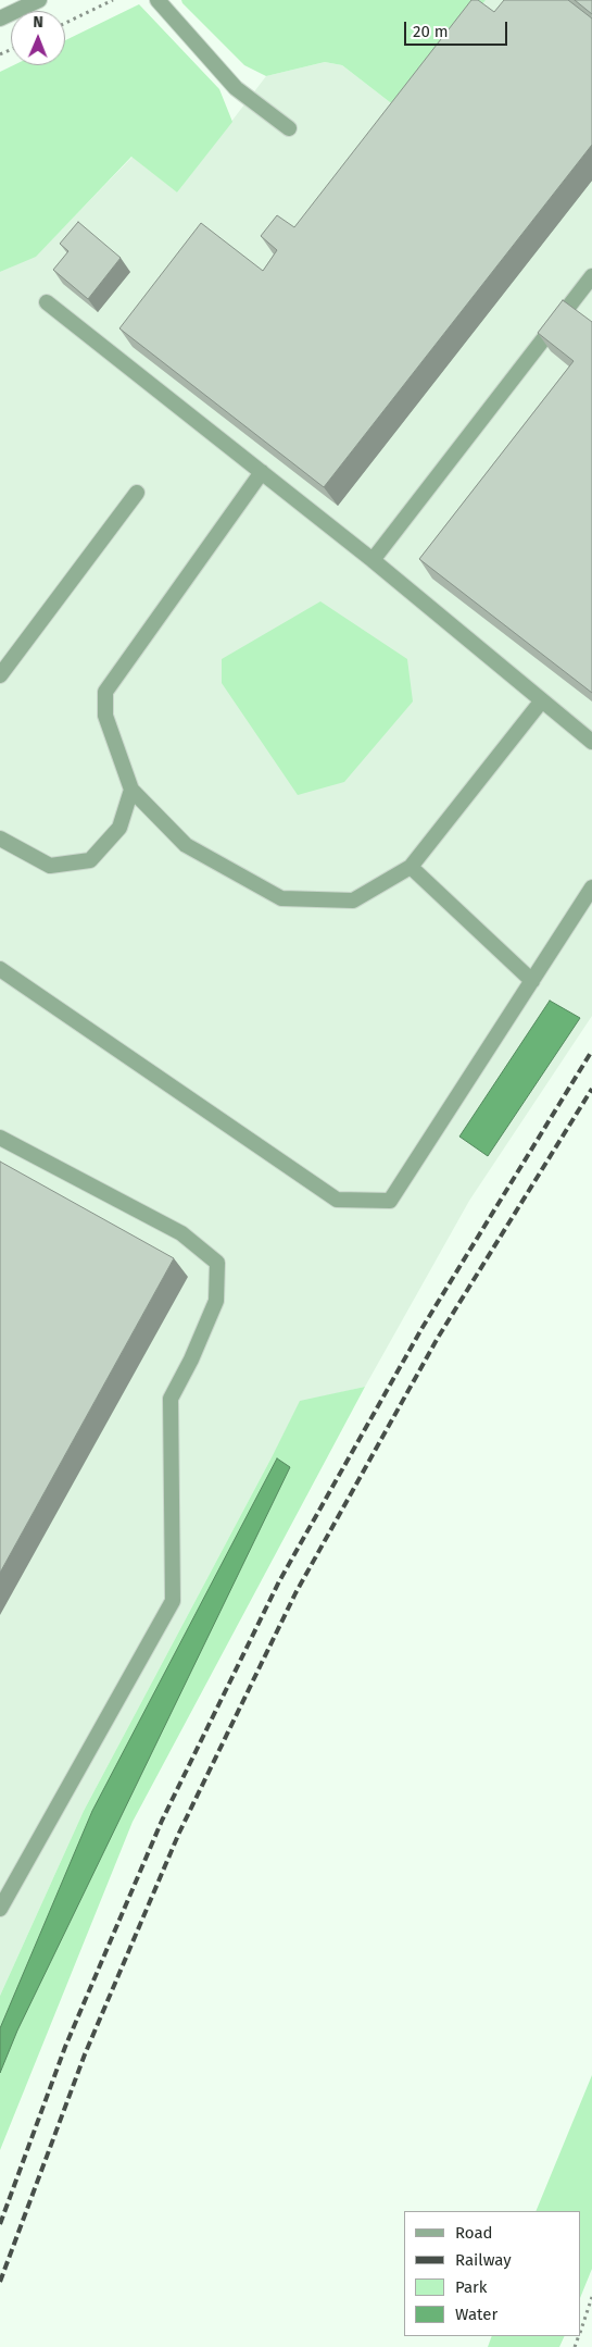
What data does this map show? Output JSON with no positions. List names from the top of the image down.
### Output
{
  "legend": [
    "Road",
    "Railway",
    "Park",
    "Water"
  ],
  "scale_bar": "20 m",
  "north": "top"
}
